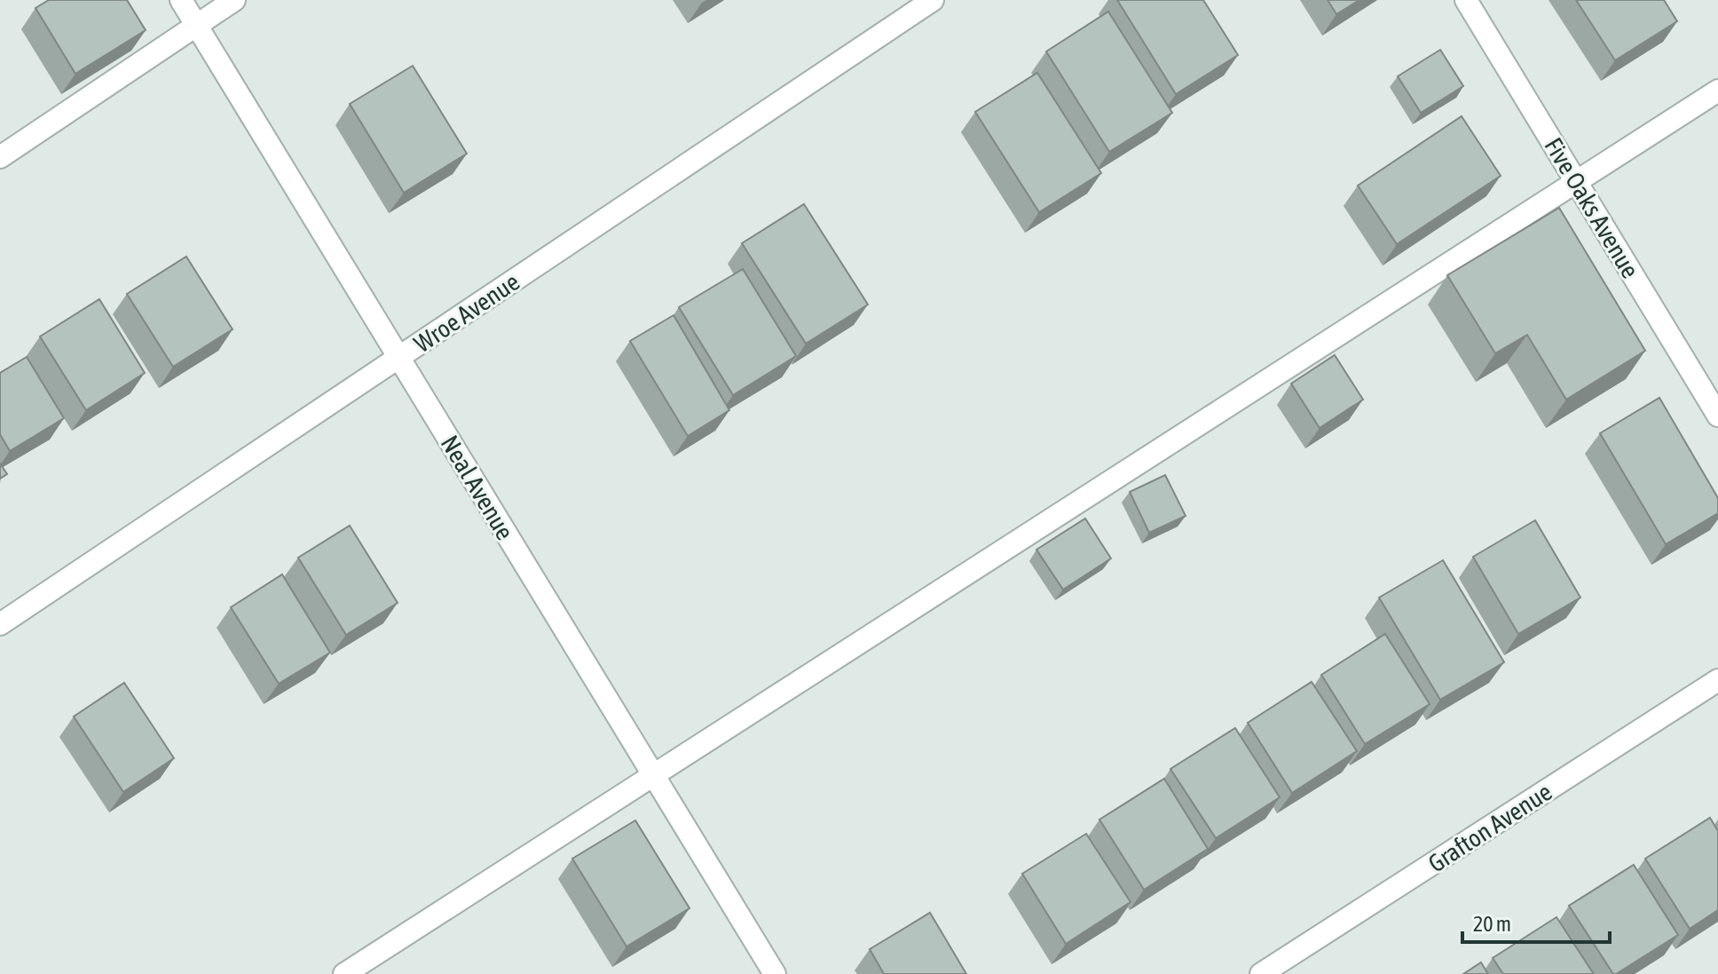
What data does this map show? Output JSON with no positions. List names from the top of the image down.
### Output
{
  "streets": {
    "street": [
      "Five Oaks Avenue",
      "Wroe Avenue",
      "Neal Avenue",
      "Grafton Avenue"
    ]
  },
  "crossings": [
    ["Wroe Avenue", "Neal Avenue"]
  ],
  "scale_bar": "20 m"
}
